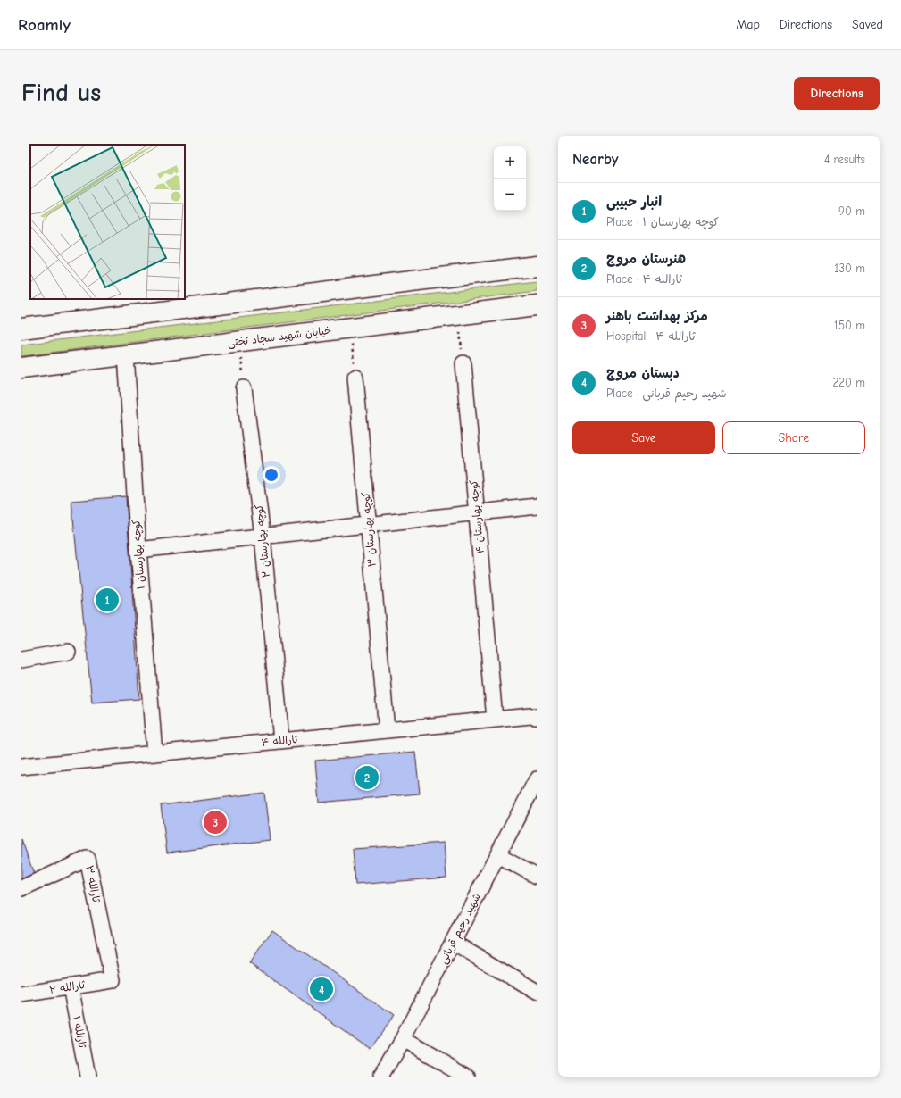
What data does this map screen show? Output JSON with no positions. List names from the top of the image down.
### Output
{
  "streets": {
    "main road": ["خیابان شهید سجاد تختی"],
    "street": [
      "کوچه بهارستان ۴",
      "کوچه بهارستان ۳",
      "کوچه بهارستان ۲",
      "کوچه بهارستان ۱",
      "ثارالله ۴",
      "ثارالله ۳",
      "شهید رحیم قربانی",
      "ثارالله ۲",
      "ثارالله ۱"
    ]
  },
  "crossings": [
    ["خیابان شهید سجاد تختی", "کوچه بهارستان ۱"],
    ["کوچه بهارستان ۴", "ثارالله ۴"],
    ["کوچه بهارستان ۳", "ثارالله ۴"],
    ["کوچه بهارستان ۲", "ثارالله ۴"],
    ["کوچه بهارستان ۱", "ثارالله ۴"],
    ["ثارالله ۳", "ثارالله ۲"],
    ["ثارالله ۲", "ثارالله ۱"]
  ],
  "page": {
    "header": "Roamly",
    "nav": ["Map", "Directions", "Saved"],
    "buttons": [
      "Directions",
      ["Save", "Share"]
    ],
    "title": "Find us",
    "heading": ["Nearby", "4 results"],
    "map_buttons": ["+", "−"],
    "list": [
      {
        "mark": "1",
        "name": "انبار حبیبی",
        "note": "Place · کوچه بهارستان ۱",
        "value": "90 m"
      },
      {
        "mark": "2",
        "name": "هنرستان مروج",
        "note": "Place · ثارالله ۴",
        "value": "130 m"
      },
      {
        "mark": "3",
        "name": "مرکز بهداشت باهنر",
        "note": "Hospital · ثارالله ۴",
        "value": "150 m"
      },
      {
        "mark": "4",
        "name": "دبستان مروج",
        "note": "Place · شهید رحیم قربانی",
        "value": "220 m"
      }
    ],
    "pins": [
      "1",
      "2",
      "3",
      "4"
    ]
  }
}
